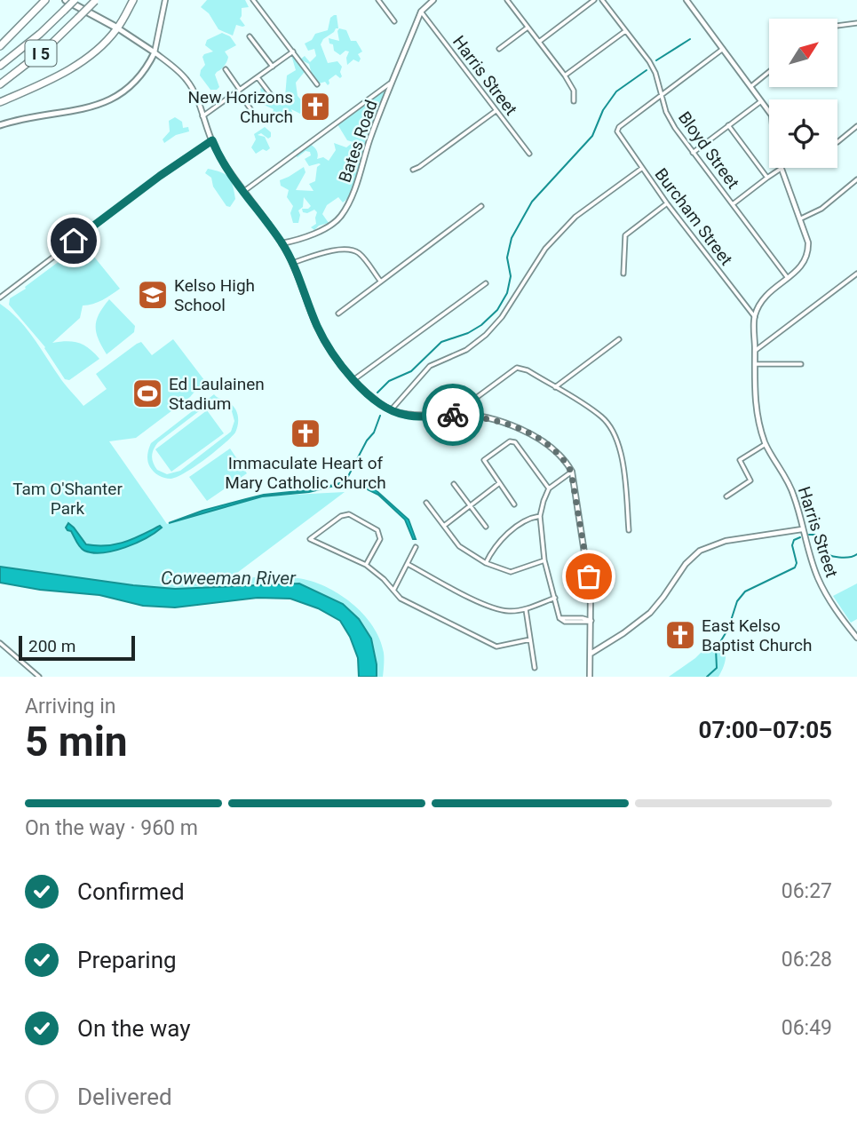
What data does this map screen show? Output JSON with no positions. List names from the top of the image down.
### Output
{
  "streets": {
    "highway": ["I 5"],
    "street": [
      "Harris Street",
      "Bates Road",
      "Bloyd Street",
      "Burcham Street"
    ]
  },
  "crossings": [
    ["Harris Street", "Bates Road"],
    ["Harris Street", "Burcham Street"],
    ["Bloyd Street", "Burcham Street"]
  ],
  "water": ["Coweeman River"],
  "parks": ["Tam O'Shanter Park"],
  "places": {
    "church": ["New Horizons Church", "Immaculate Heart of Mary Catholic Church", "East Kelso Baptist Church"],
    "school or university": ["Kelso High School"],
    "sports": ["Ed Laulainen Stadium"]
  },
  "scale_bar": "200 m",
  "north": "top right",
  "page": {
    "scale": "200 m",
    "heading": ["5 min", "Arriving in", "07:00–07:05"],
    "bar": "On the way · 960 m",
    "list": [
      ["Confirmed", "06:27"],
      ["Preparing", "06:28"],
      ["On the way", "06:49"],
      "Delivered"
    ]
  }
}
